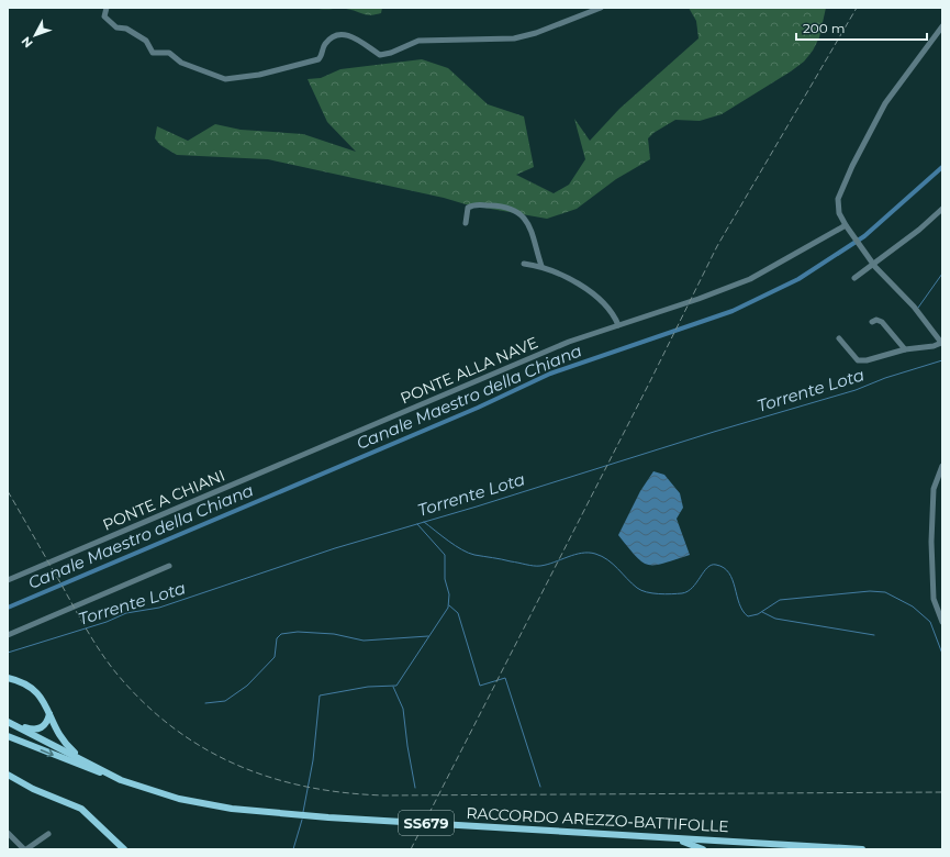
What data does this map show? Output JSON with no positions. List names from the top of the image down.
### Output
{
  "streets": {
    "main road": ["RACCORDO AREZZO-BATTIFOLLE", "SS679"],
    "street": ["PONTE ALLA NAVE", "PONTE A CHIANI"]
  },
  "crossings": [
    ["PONTE ALLA NAVE", "PONTE A CHIANI"]
  ],
  "water": ["Torrente Lota", "Canale Maestro della Chiana"],
  "scale_bar": "200 m",
  "north": "bottom left"
}
